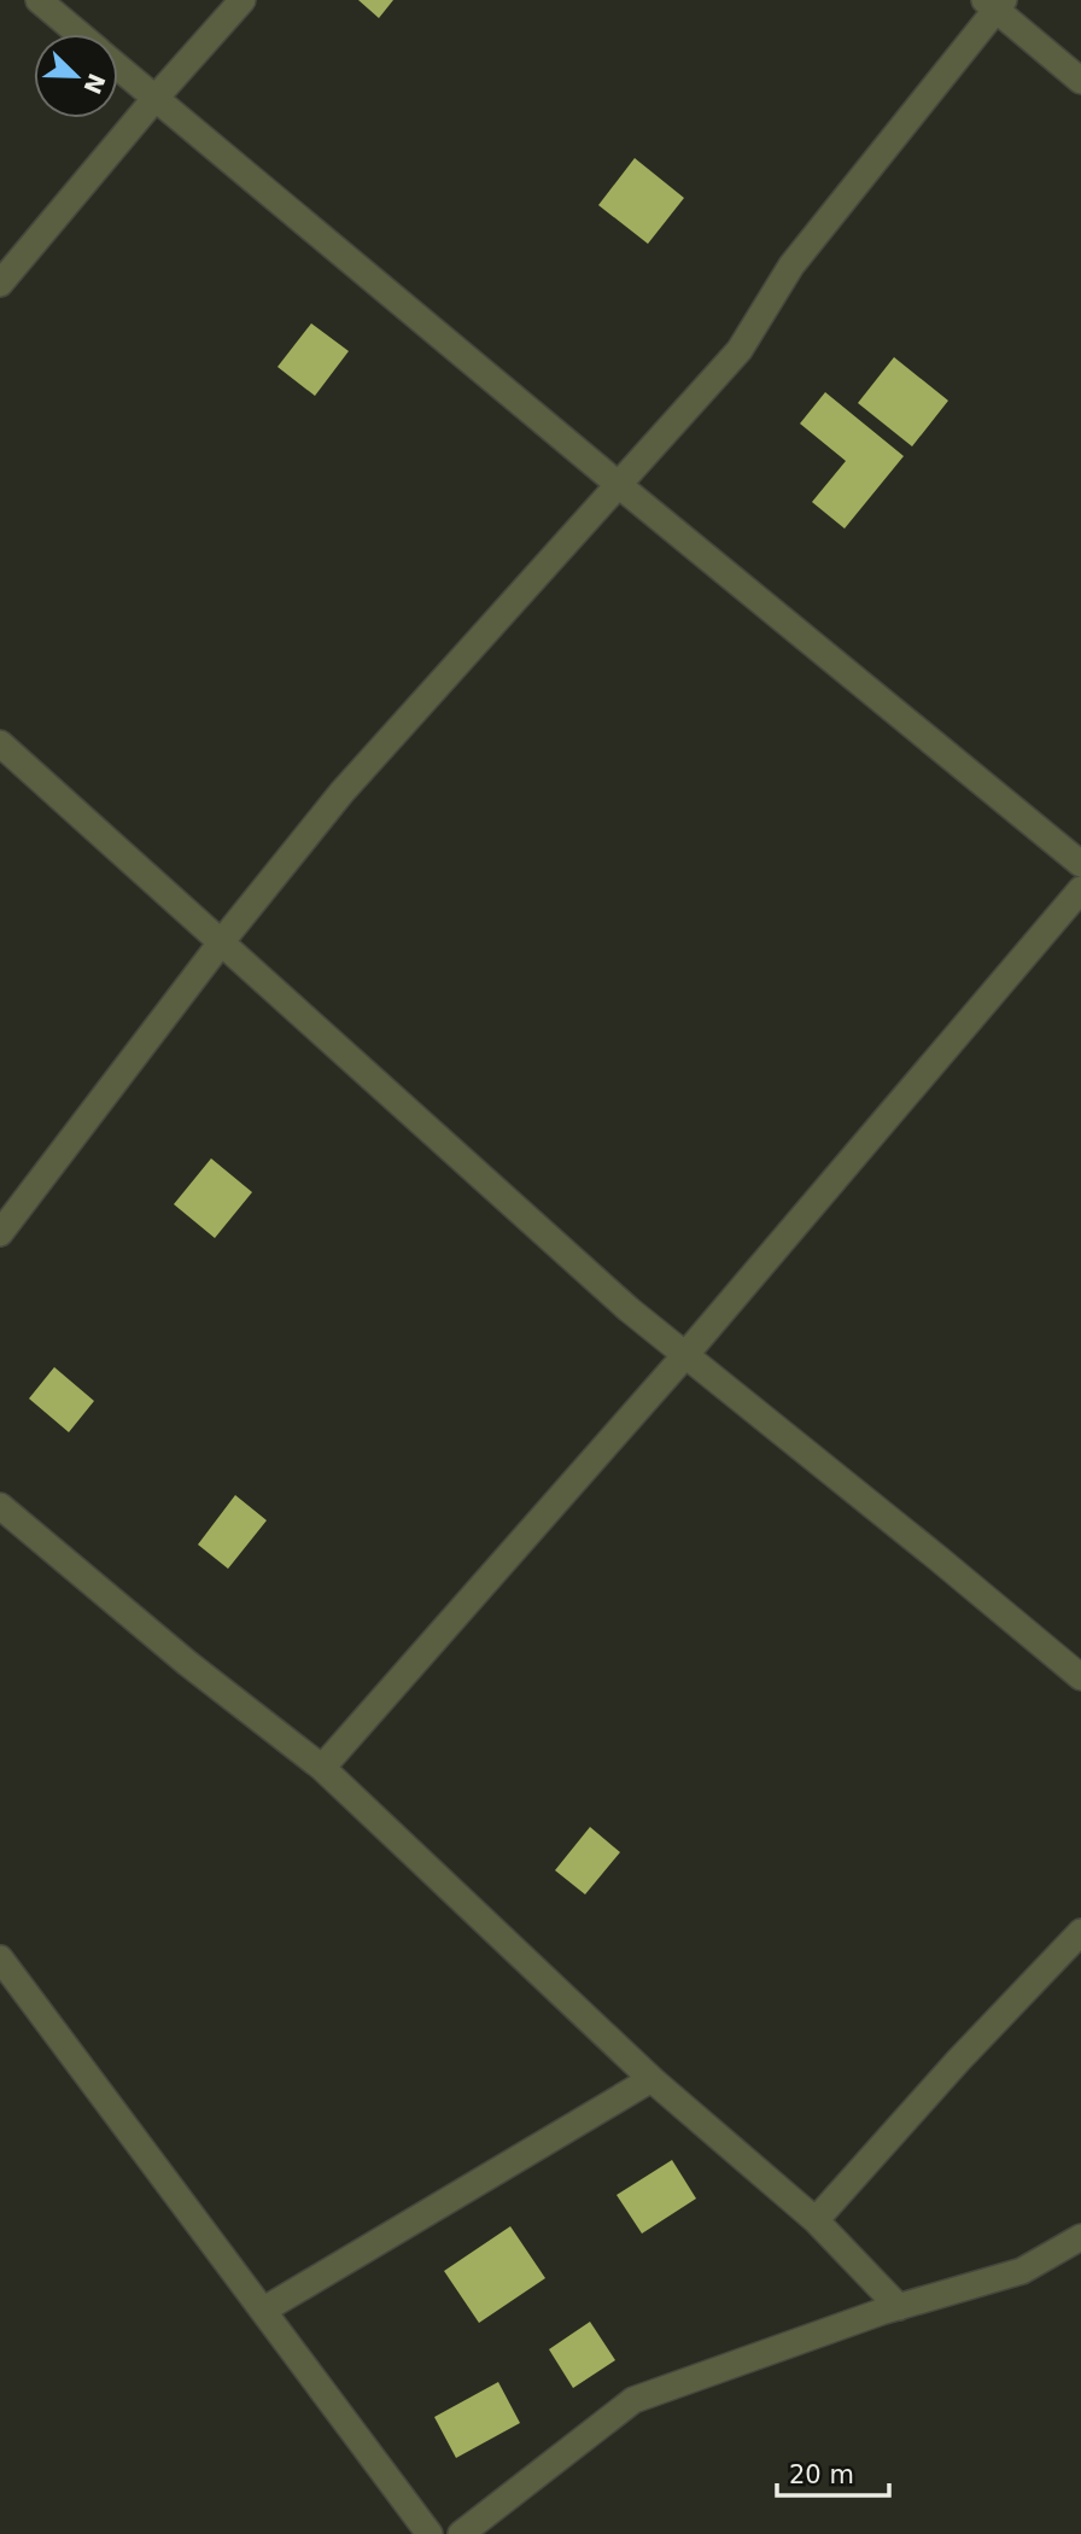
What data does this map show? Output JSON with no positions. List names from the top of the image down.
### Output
{
  "scale_bar": "20 m",
  "north": "bottom right"
}
